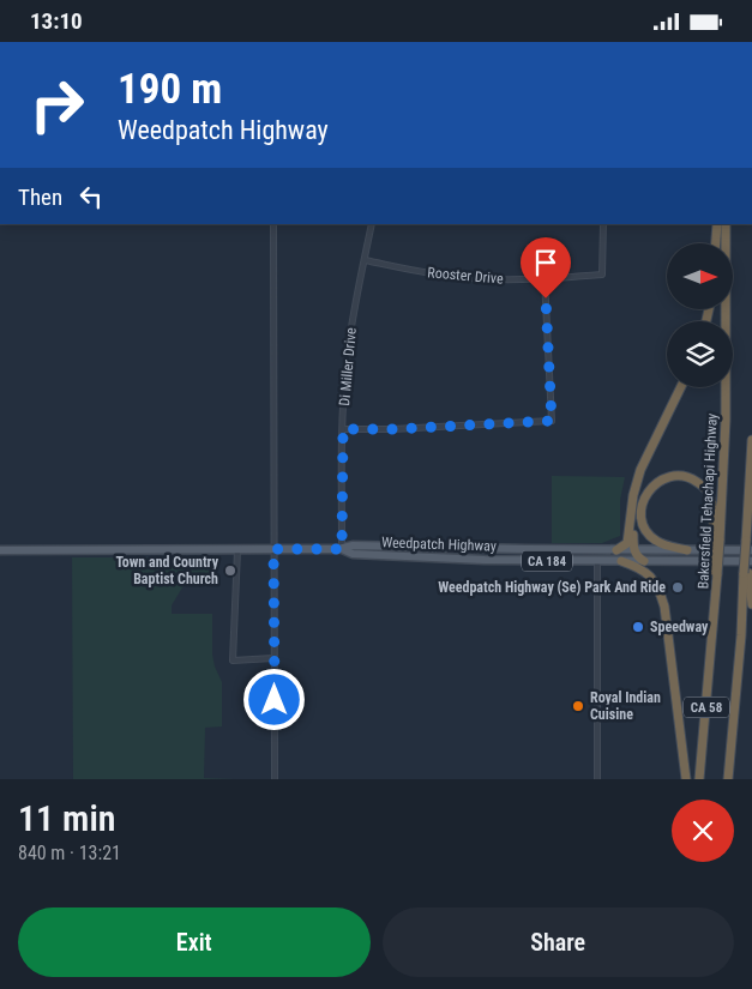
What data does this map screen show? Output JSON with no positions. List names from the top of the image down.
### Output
{
  "streets": {
    "highway": ["Bakersfield Tehachapi Highway", "CA 58"],
    "main road": ["Weedpatch Highway", "CA 184"],
    "street": ["Rooster Drive", "Di Miller Drive"]
  },
  "crossings": [
    ["Rooster Drive", "Di Miller Drive"],
    ["Di Miller Drive", "Weedpatch Highway"]
  ],
  "places": [
    "Town and Country Baptist Church",
    "Weedpatch Highway (Se) Park And Ride",
    "Speedway",
    "Royal Indian Cuisine"
  ],
  "north": "right",
  "page": {
    "status": "13:10",
    "turn": ["190 m", "Weedpatch Highway"],
    "then": "Then",
    "heading": ["11 min", "840 m · 13:21"],
    "buttons": ["Exit", "Share"]
  }
}
